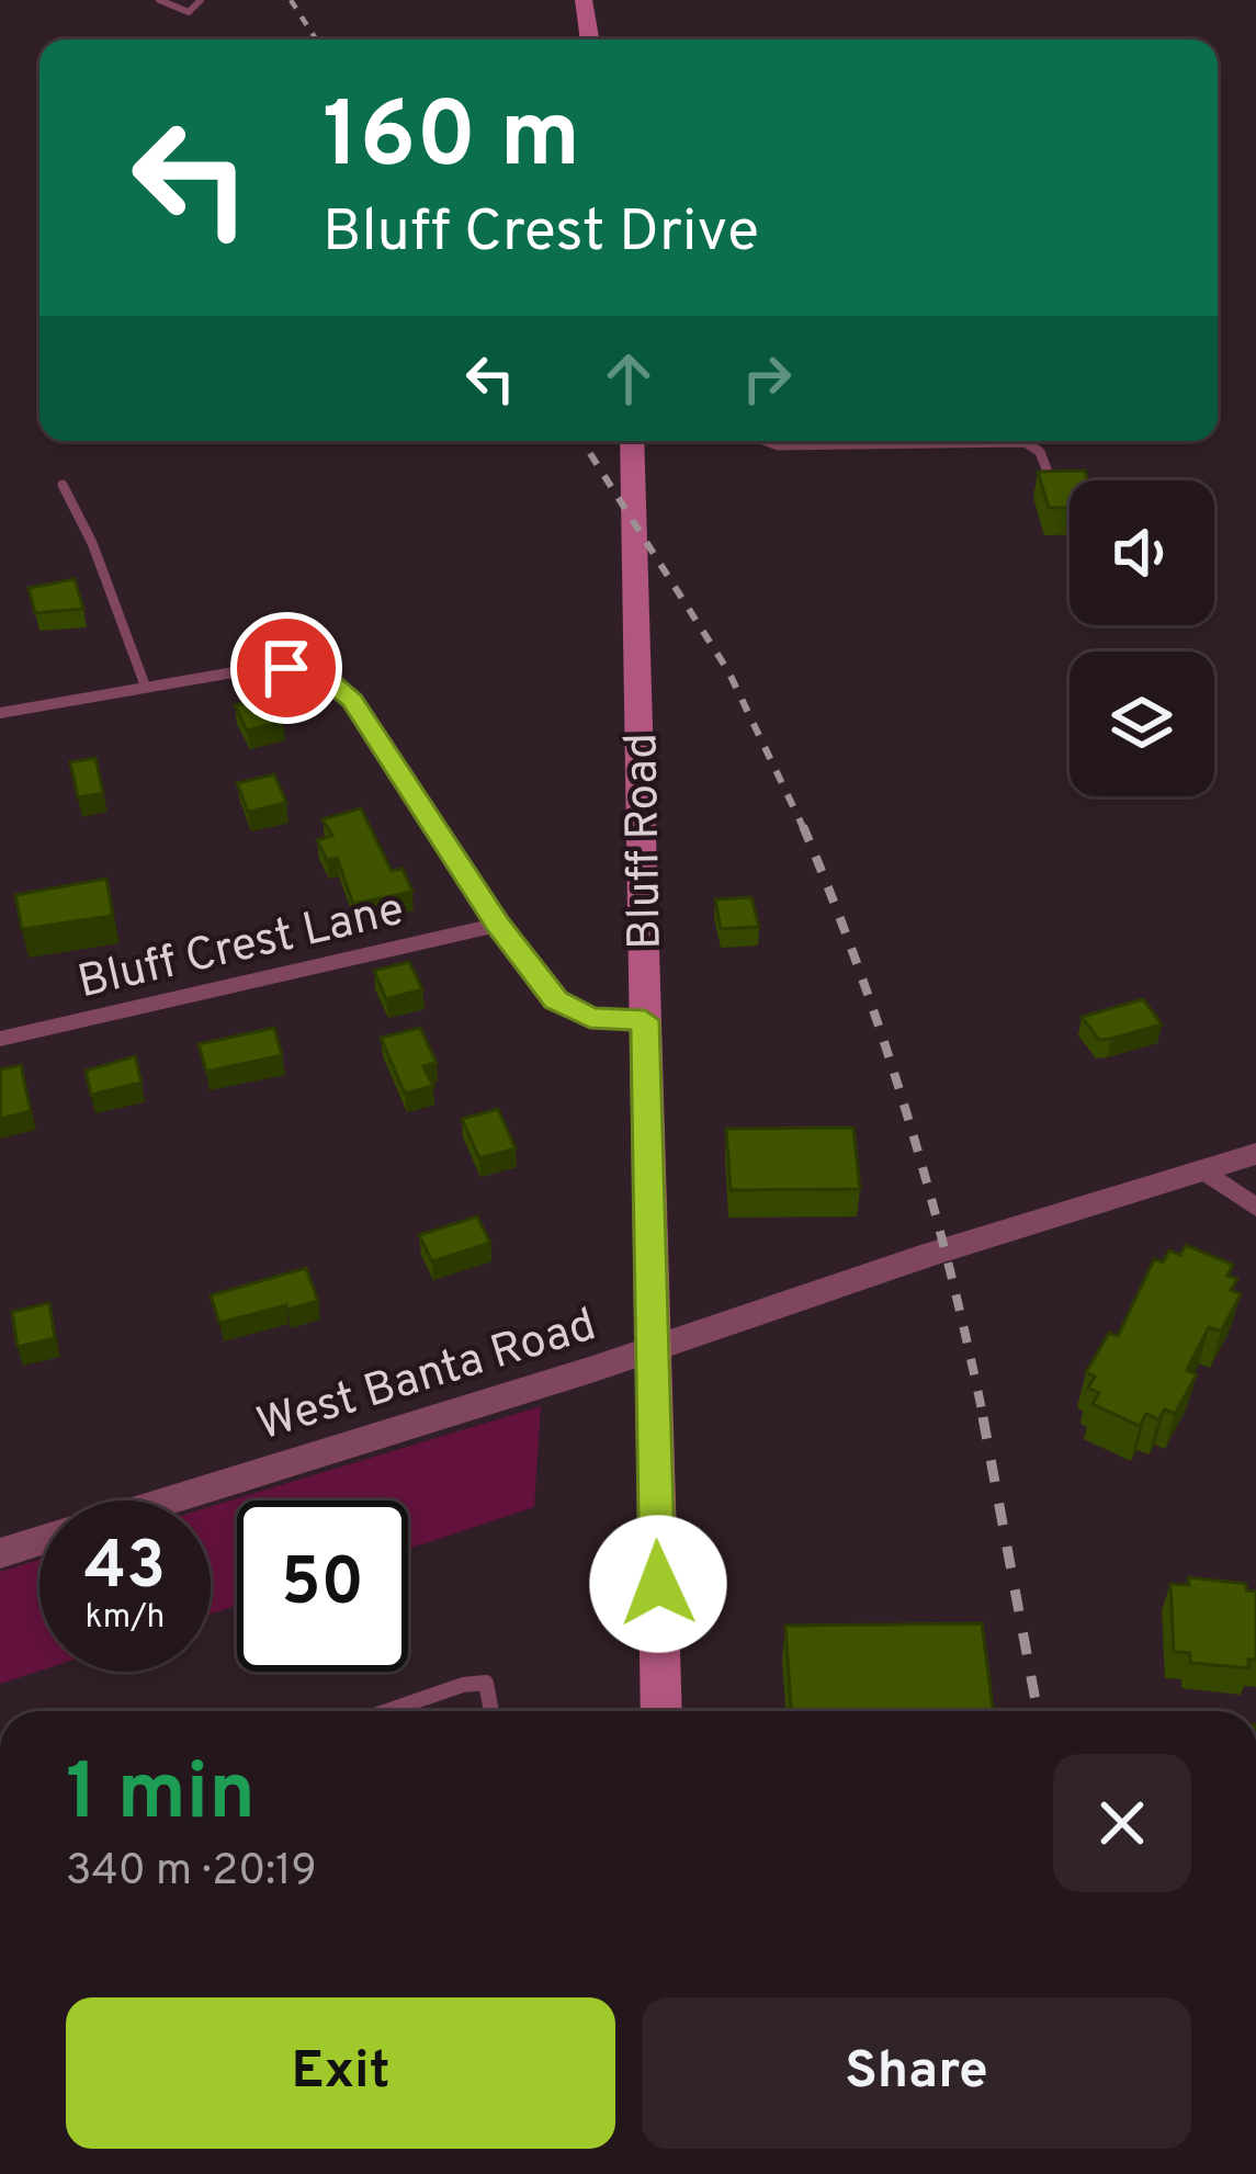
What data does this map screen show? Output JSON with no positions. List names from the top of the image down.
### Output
{
  "streets": {
    "main road": ["Bluff Road"],
    "street": ["Bluff Crest Lane", "West Banta Road"]
  },
  "crossings": [
    ["Bluff Road", "West Banta Road"]
  ],
  "page": {
    "turn": ["160 m", "Bluff Crest Drive"],
    "speed": "43 km/h",
    "limit": "50",
    "heading": ["1 min", "340 m · 20:19"],
    "buttons": ["Exit", "Share"]
  }
}
